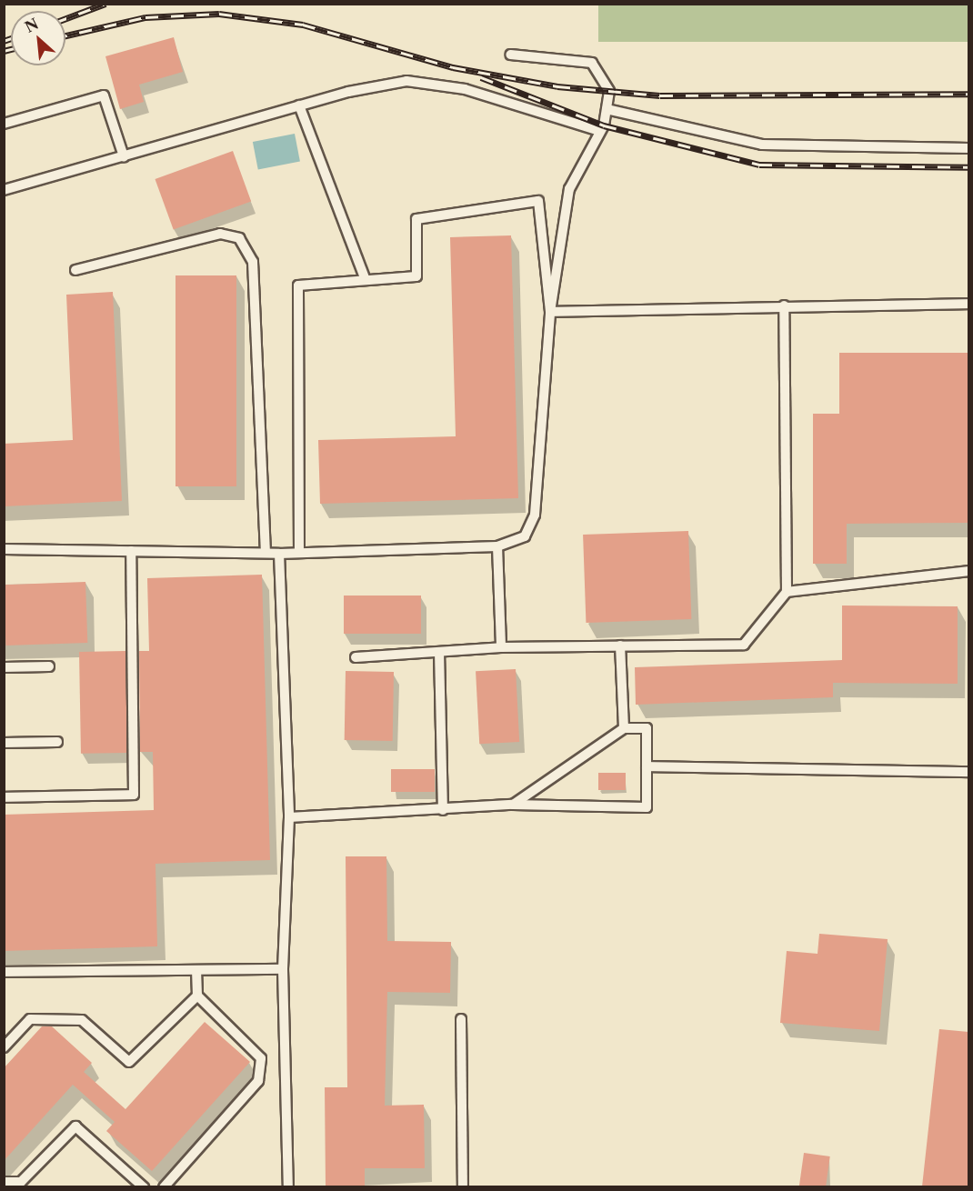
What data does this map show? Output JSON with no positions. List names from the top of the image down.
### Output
{
  "north": "top left"
}
